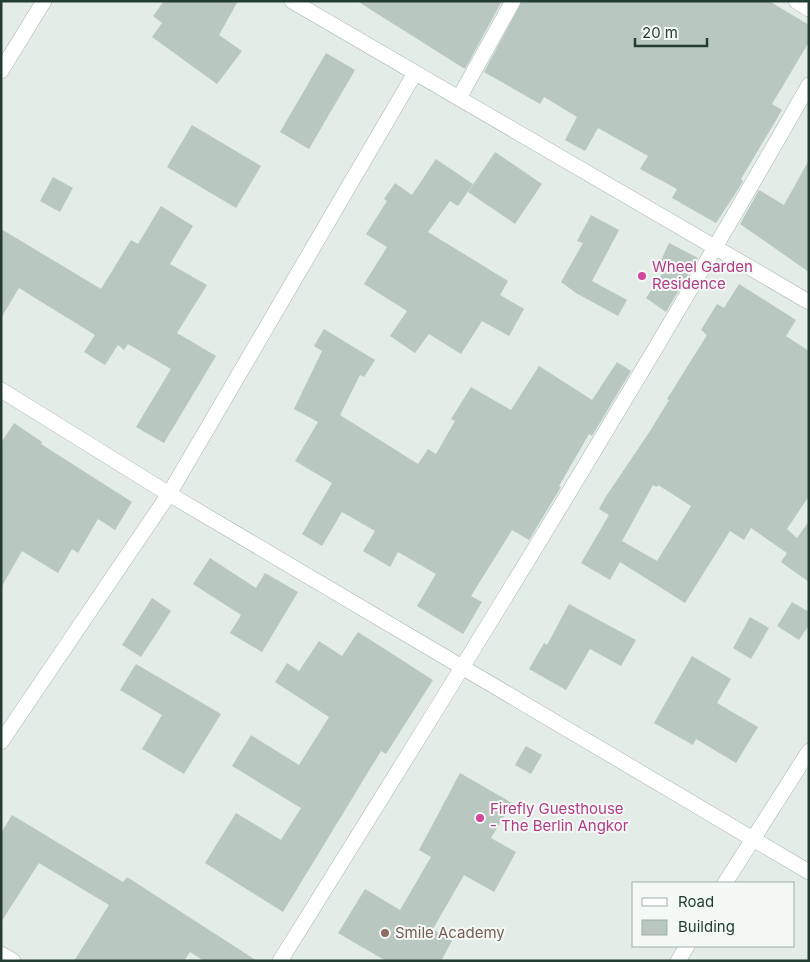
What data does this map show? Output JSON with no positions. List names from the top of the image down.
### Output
{
  "places": ["Wheel Garden Residence", "Firefly Guesthouse - The Berlin Angkor", "Smile Academy"],
  "legend": ["Road", "Building"],
  "scale_bar": "20 m"
}
